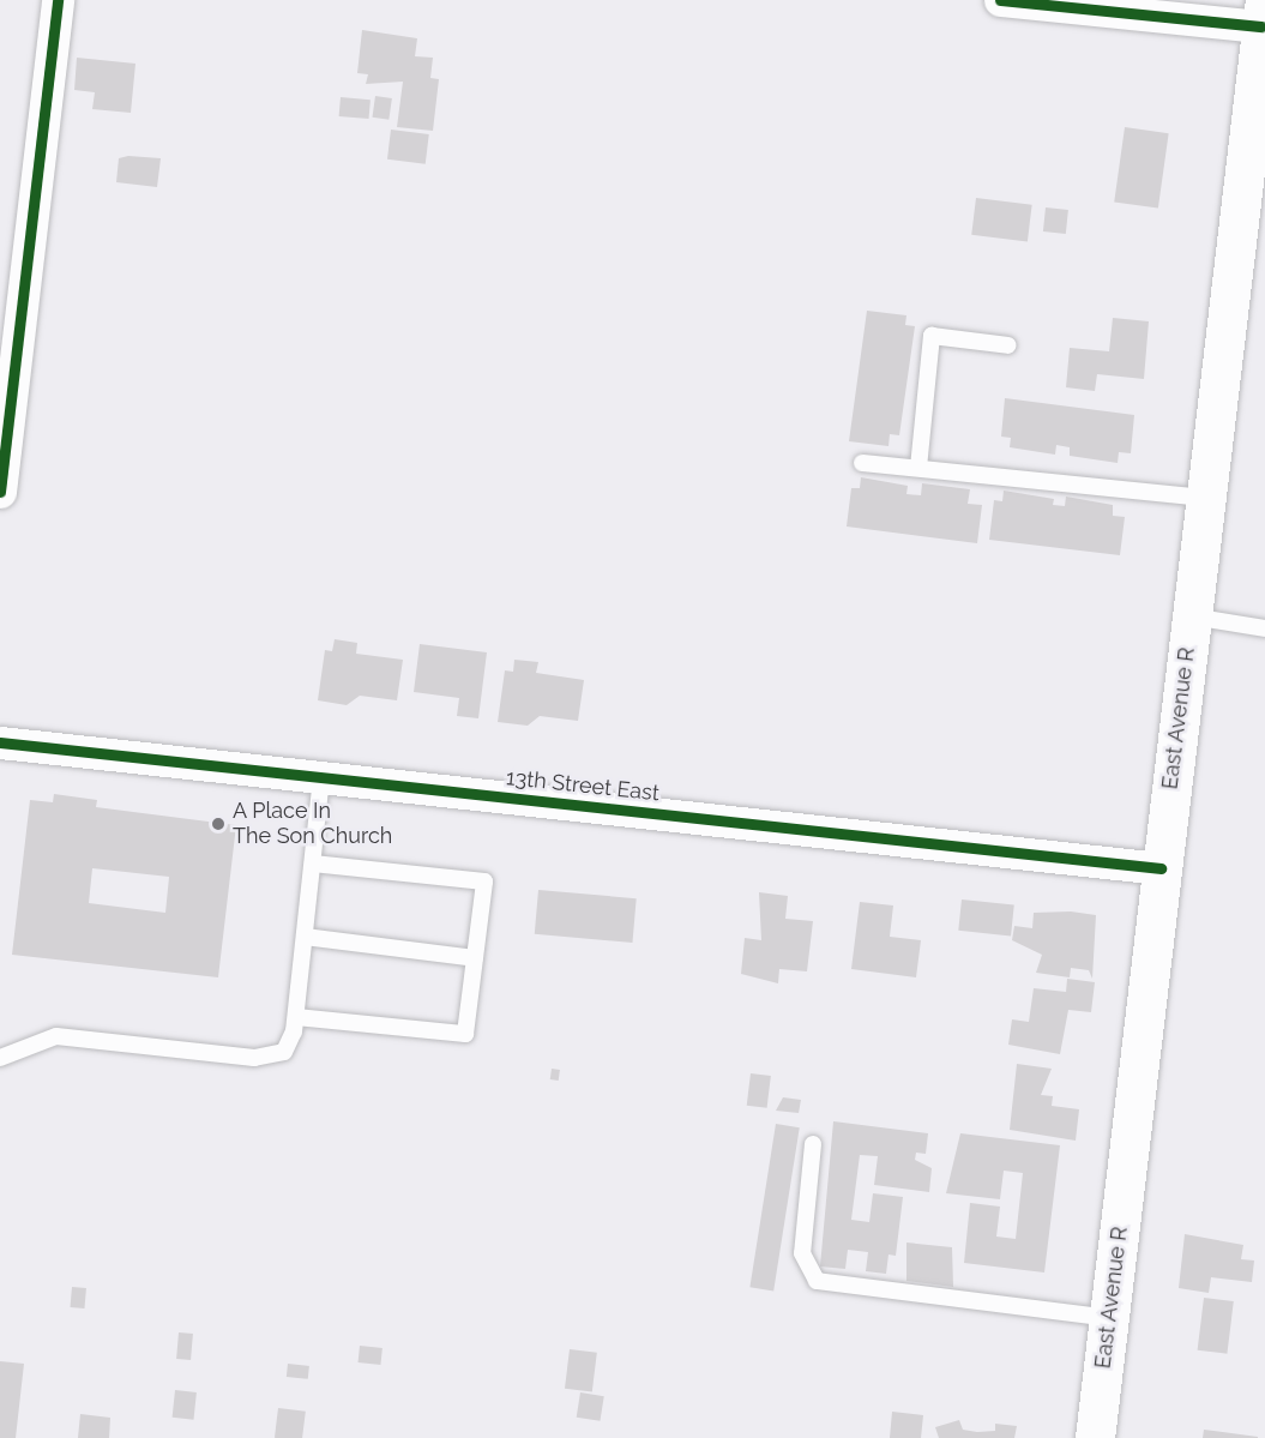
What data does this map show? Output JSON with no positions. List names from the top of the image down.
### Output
{
  "streets": {
    "main road": ["East Avenue R"],
    "street": ["13th Street East"]
  },
  "crossings": [
    ["East Avenue R", "13th Street East"]
  ],
  "places": ["A Place In The Son Church"]
}
